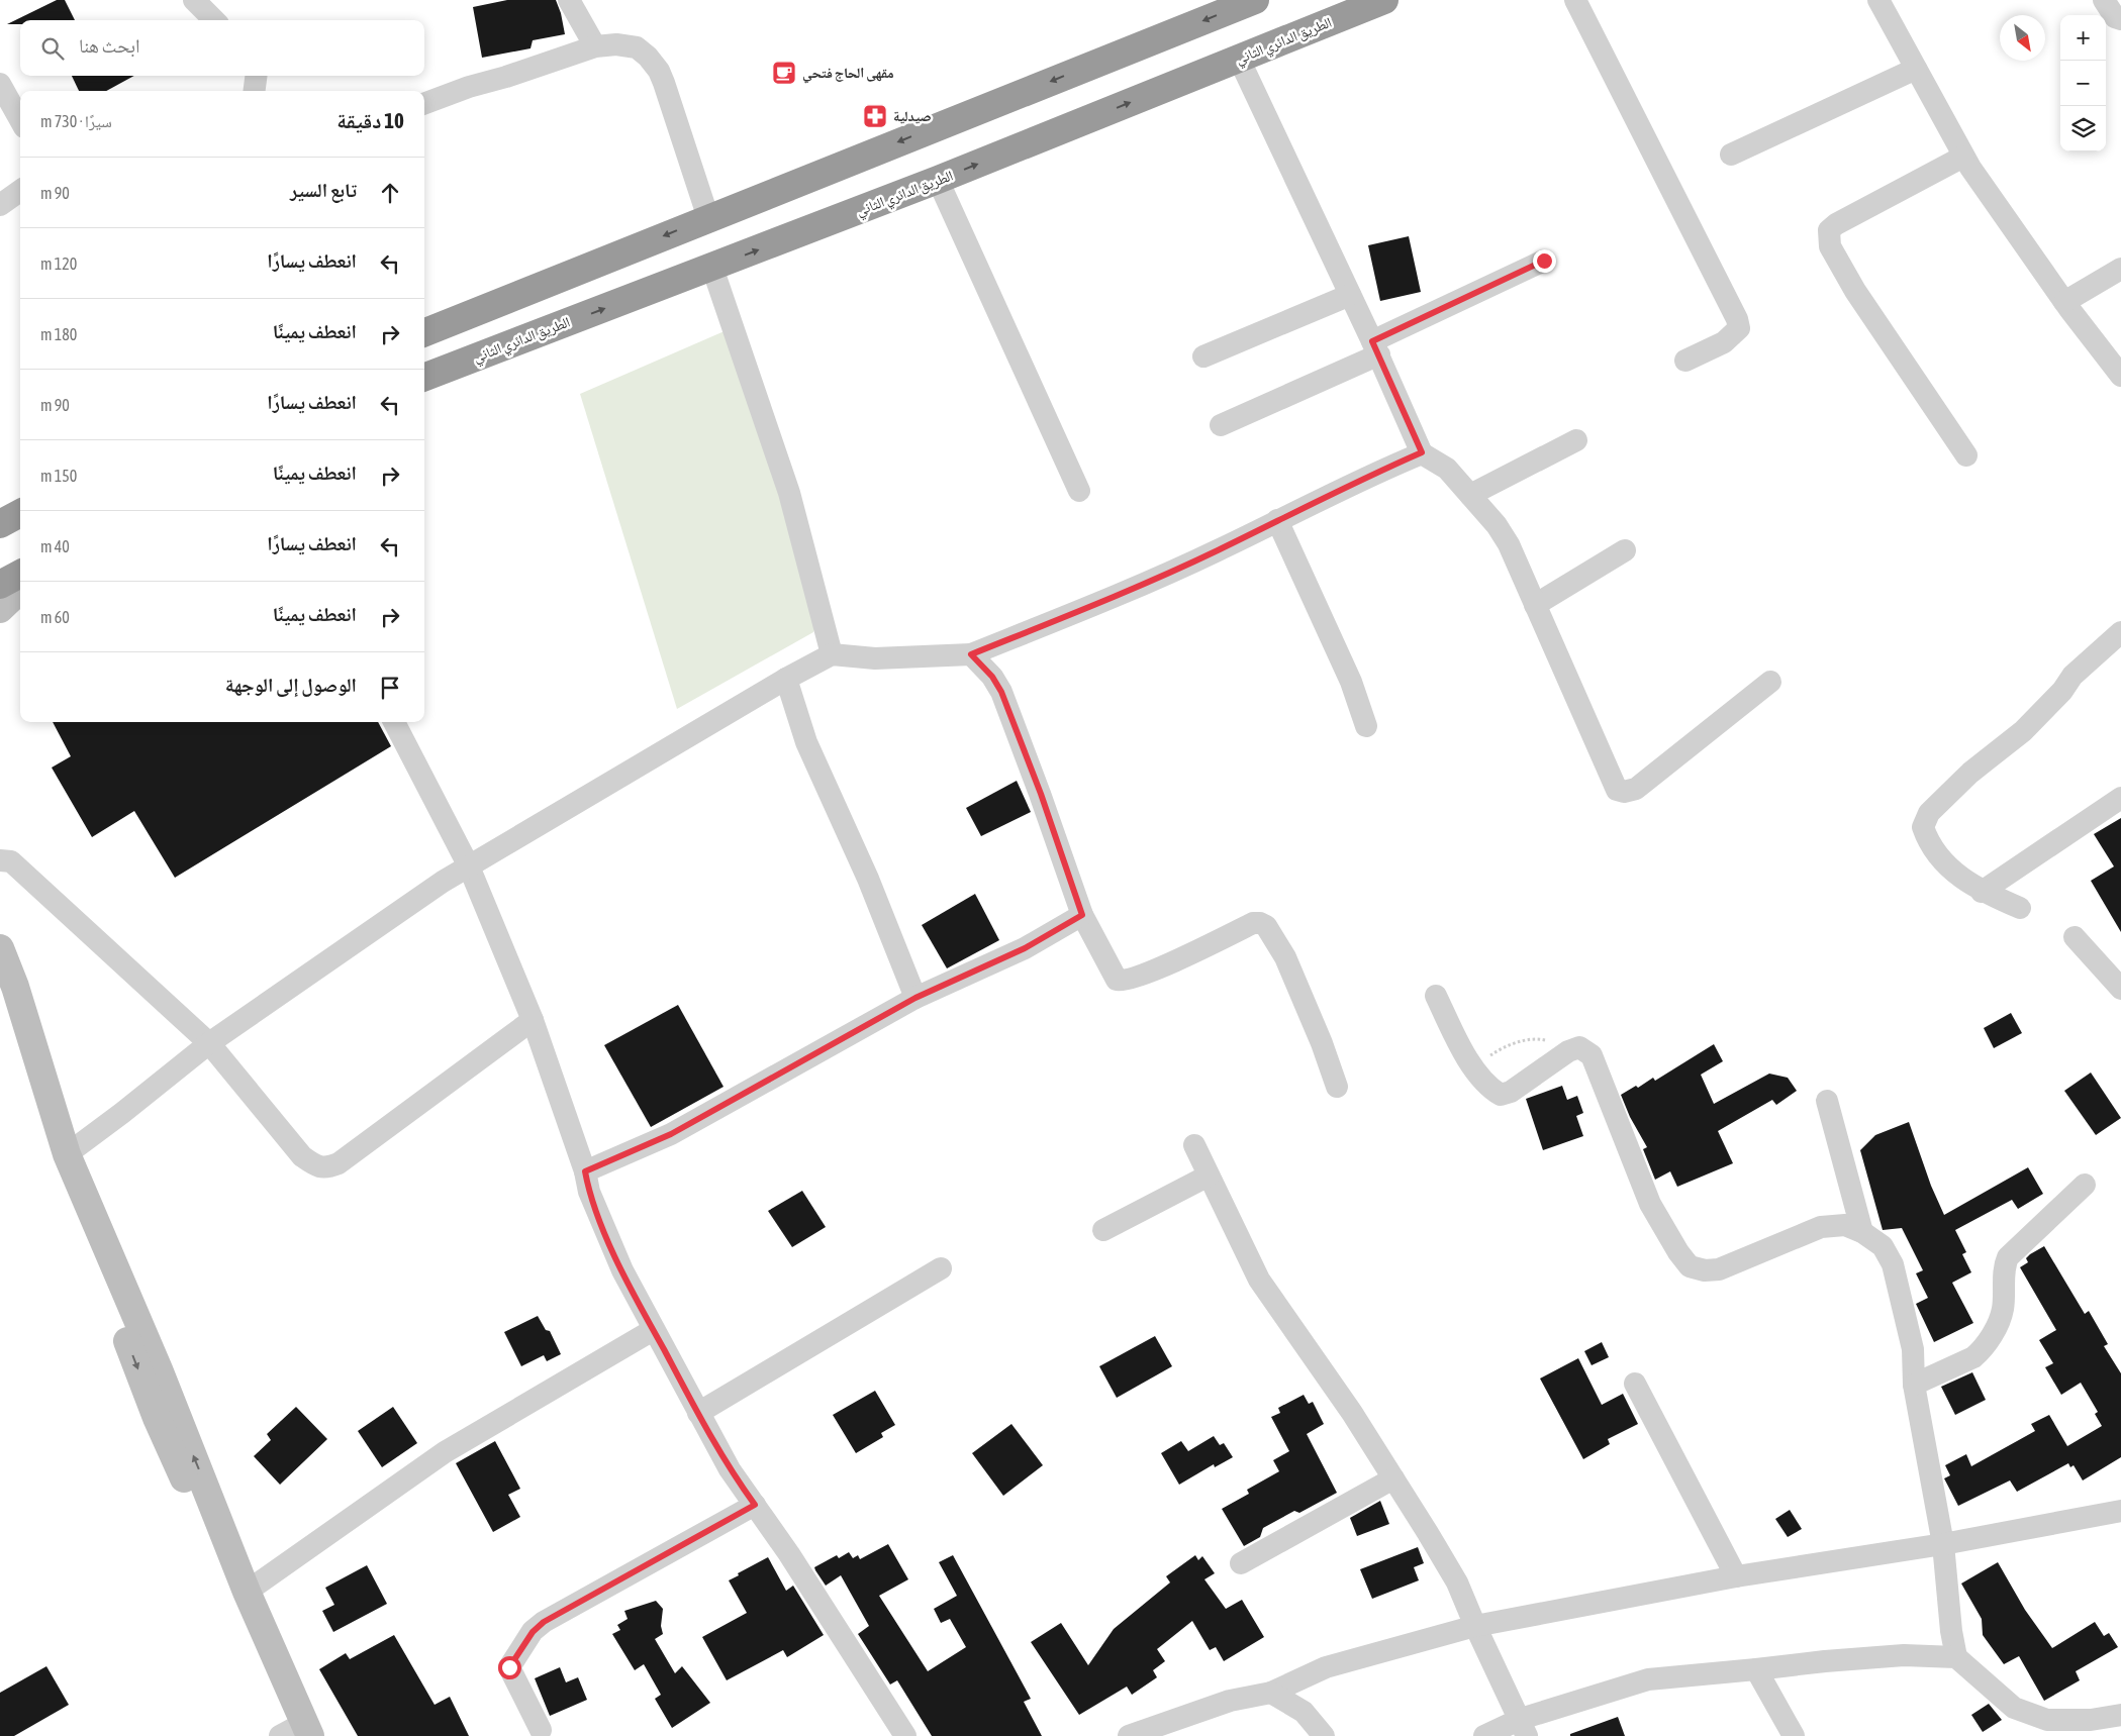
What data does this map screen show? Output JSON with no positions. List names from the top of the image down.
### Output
{
  "streets": {
    "highway": ["الطريق الدائري الثاني"]
  },
  "places": {
    "cafe": ["مقهى الحاج فتحي"],
    "pharmacy": ["صيدلية"]
  },
  "north": "bottom right",
  "page": {
    "map_buttons": ["+", "−"],
    "search": "ابحث هنا",
    "heading": ["10 دقيقة", "سيرًا · 730 m"],
    "list": [
      ["تابع السير", "90 m"],
      ["انعطف يسارًا", "120 m"],
      ["انعطف يمينًا", "180 m"],
      ["انعطف يسارًا", "90 m"],
      ["انعطف يمينًا", "150 m"],
      ["انعطف يسارًا", "40 m"],
      ["انعطف يمينًا", "60 m"],
      "الوصول إلى الوجهة"
    ]
  }
}
